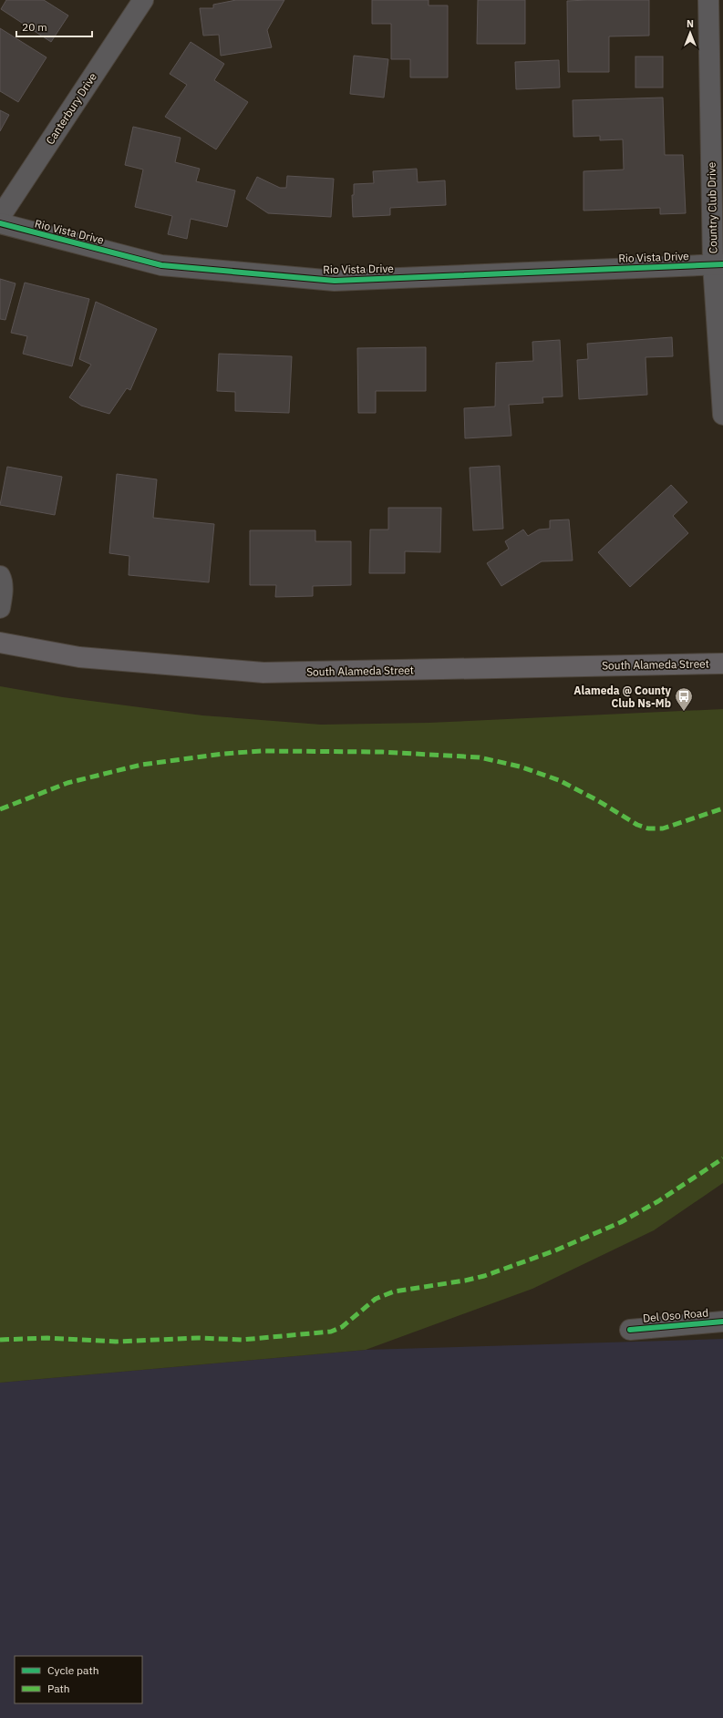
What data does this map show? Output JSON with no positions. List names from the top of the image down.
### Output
{
  "streets": {
    "main road": ["South Alameda Street"],
    "street": [
      "Canterbury Drive",
      "Country Club Drive",
      "Rio Vista Drive",
      "Del Oso Road"
    ]
  },
  "crossings": [
    ["Country Club Drive", "Rio Vista Drive"]
  ],
  "places": {
    "bus stop": ["Alameda @ County Club Ns-Mb"]
  },
  "legend": ["Cycle path", "Path"],
  "scale_bar": "20 m",
  "north": "top"
}
